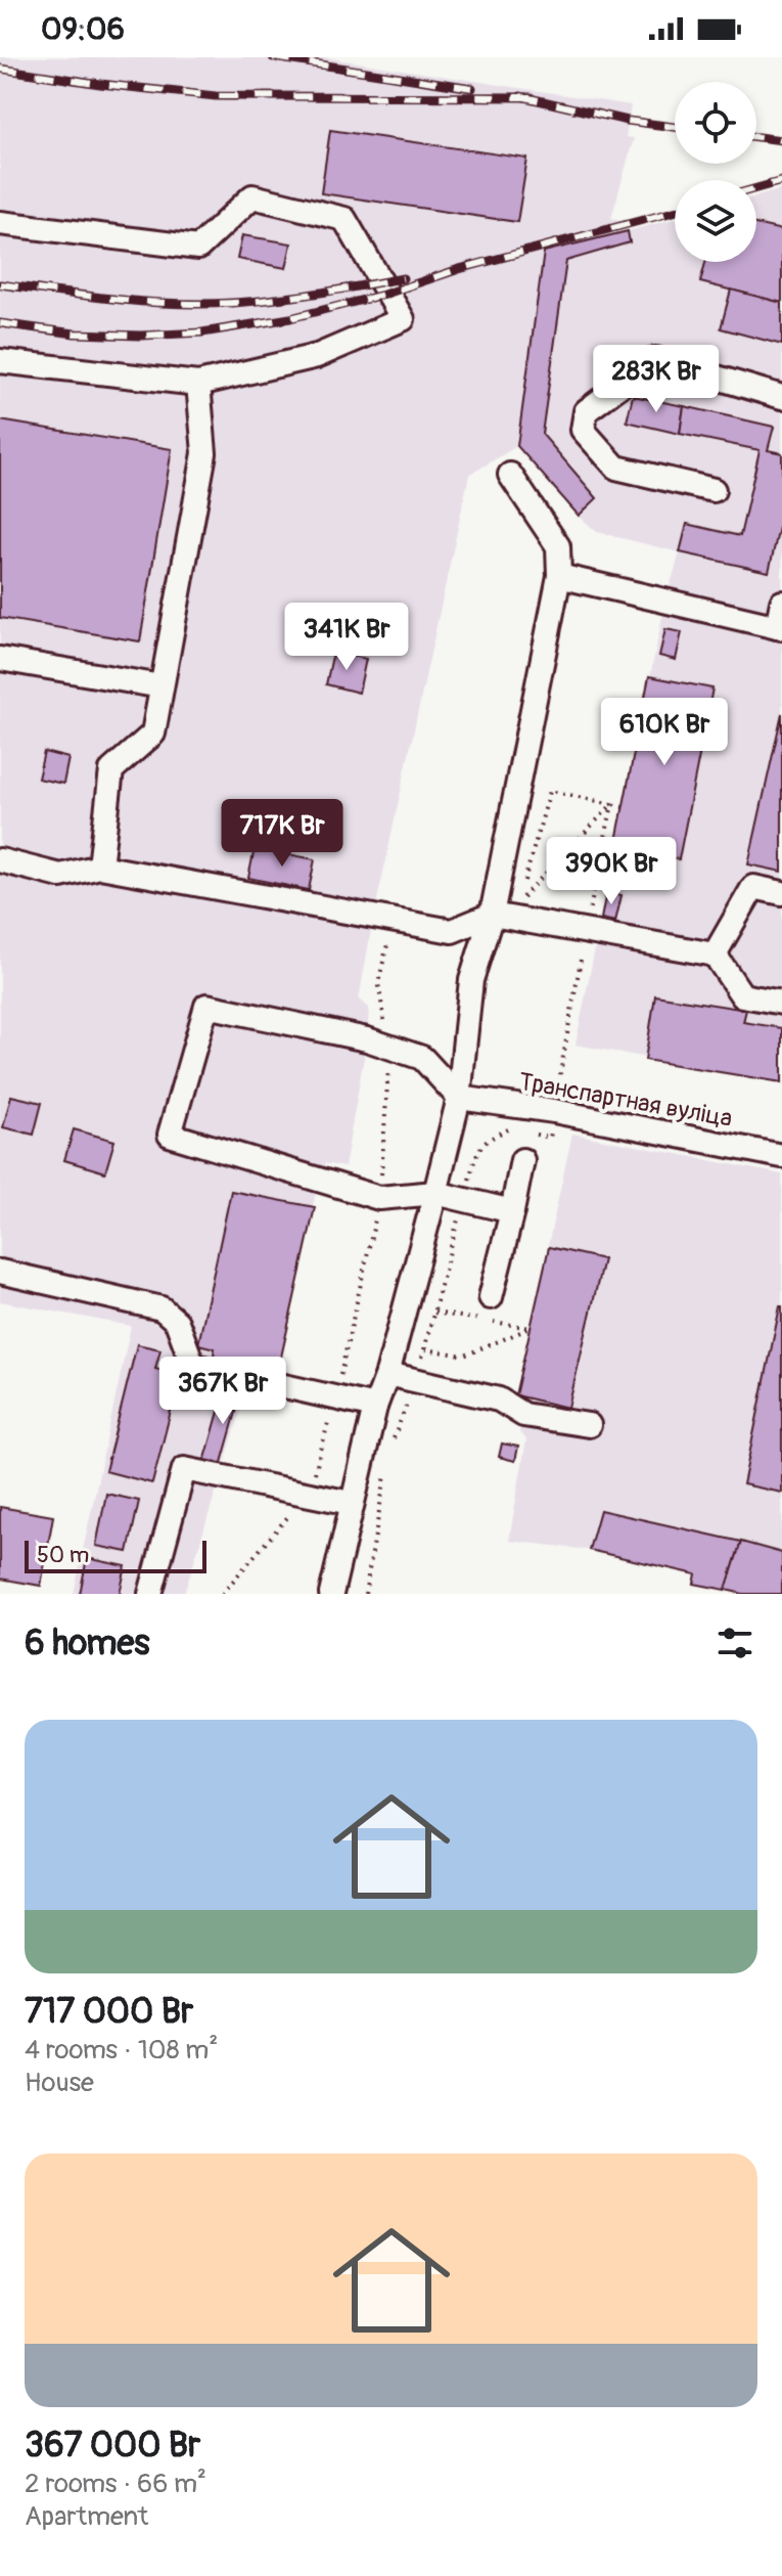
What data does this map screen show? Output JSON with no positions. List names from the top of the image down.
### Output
{
  "streets": {
    "street": ["Транспартная вуліца"]
  },
  "scale_bar": "50 m",
  "page": {
    "status": "09:06",
    "price": [
      "283K Br",
      "341K Br",
      "610K Br",
      "717K Br",
      "390K Br",
      "367K Br"
    ],
    "scale": "50 m",
    "heading": "6 homes",
    "list": [
      {
        "name": "717 000 Br",
        "note": "4 rooms · 108 m² · House"
      },
      {
        "name": "367 000 Br",
        "note": "2 rooms · 66 m² · Apartment"
      }
    ]
  }
}
